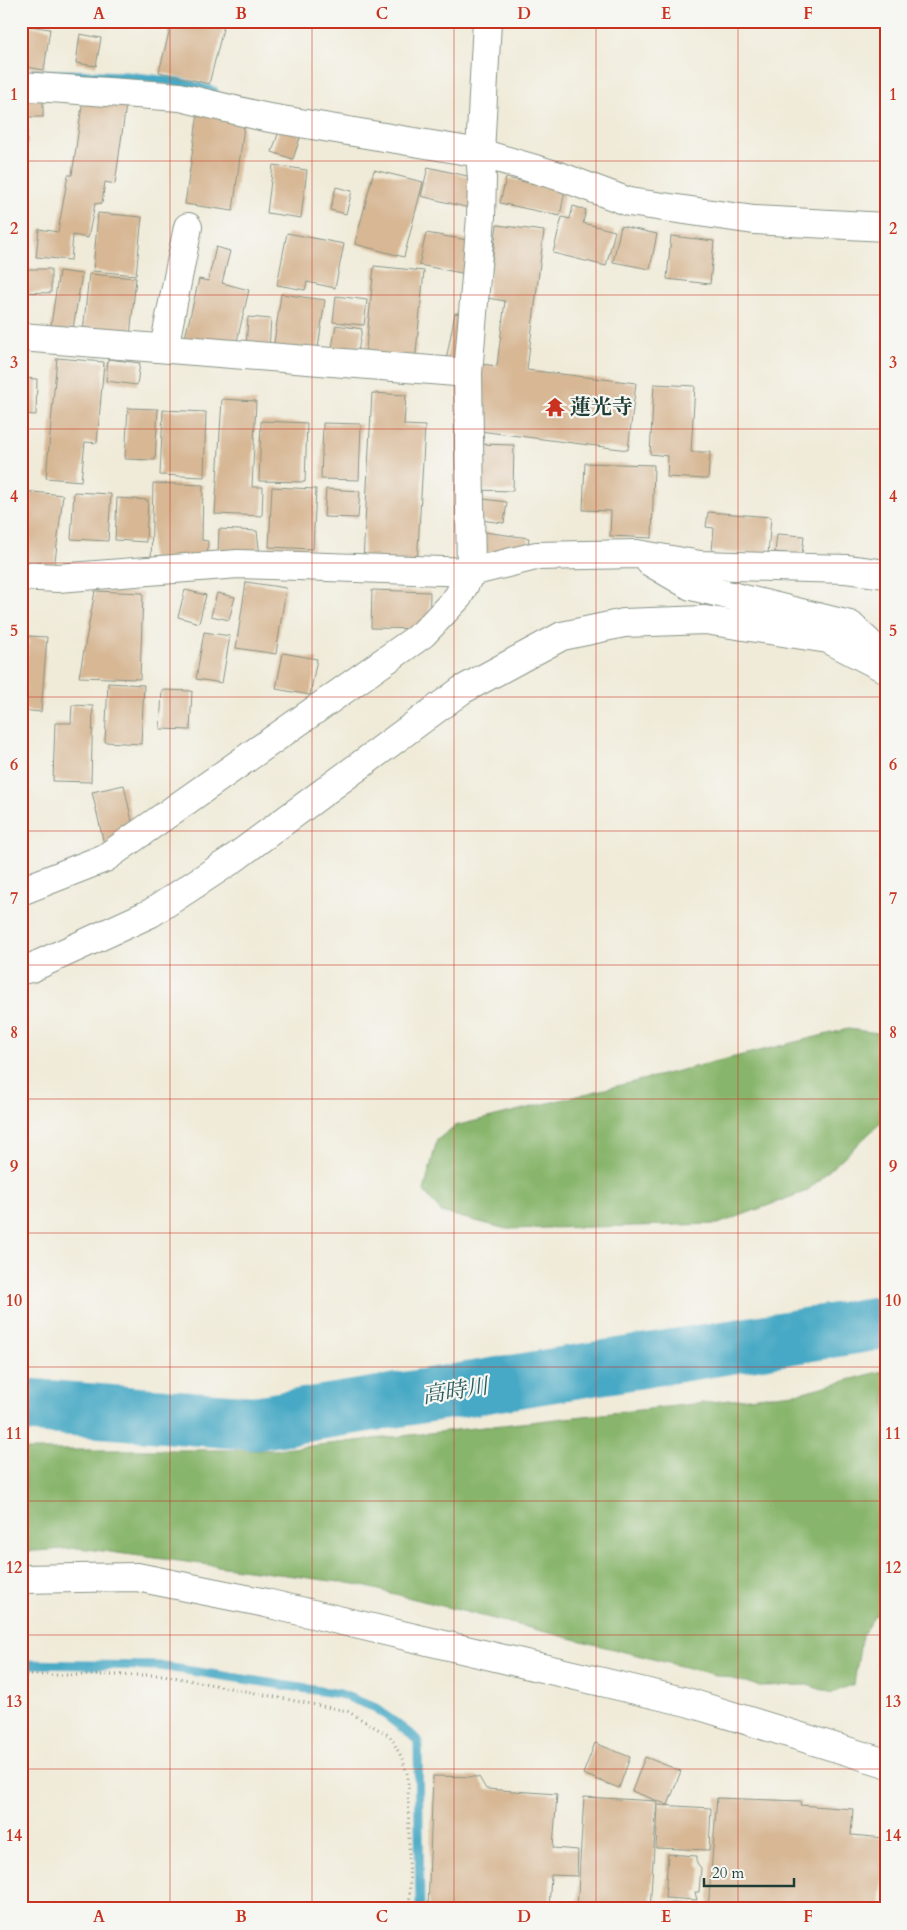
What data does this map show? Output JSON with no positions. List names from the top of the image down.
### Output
{
  "water": ["高時川"],
  "places": {
    "temple": ["蓮光寺"]
  },
  "scale_bar": "20 m",
  "grid": {
    "columns": [
      "A",
      "B",
      "C",
      "D",
      "E",
      "F"
    ],
    "rows": [
      "1",
      "2",
      "3",
      "4",
      "5",
      "6",
      "7",
      "8",
      "9",
      "10",
      "11",
      "12",
      "13",
      "14"
    ]
  }
}
